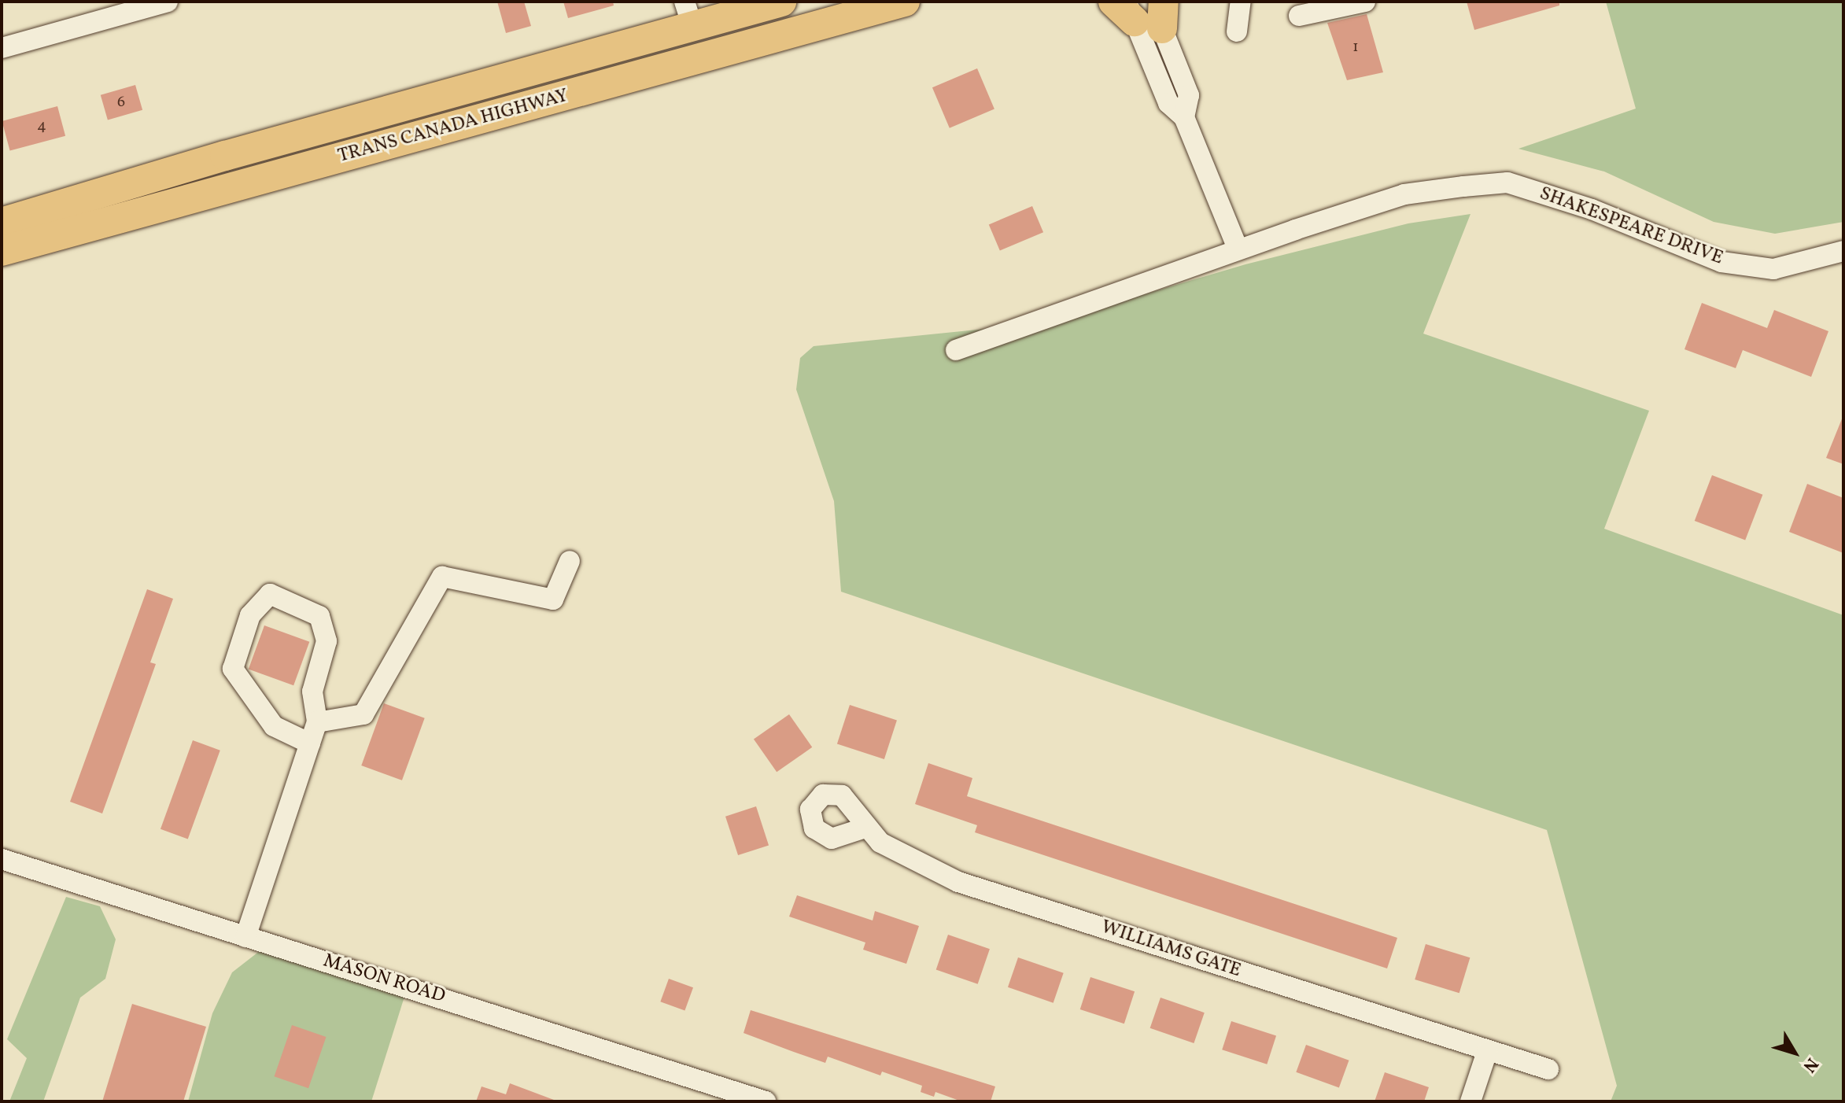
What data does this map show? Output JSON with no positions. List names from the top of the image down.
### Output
{
  "streets": {
    "highway": ["TRANS CANADA HIGHWAY"],
    "street": ["SHAKESPEARE DRIVE", "WILLIAMS GATE", "MASON ROAD"]
  },
  "house_numbers": ["1", "6", "4"],
  "north": "bottom right"
}
